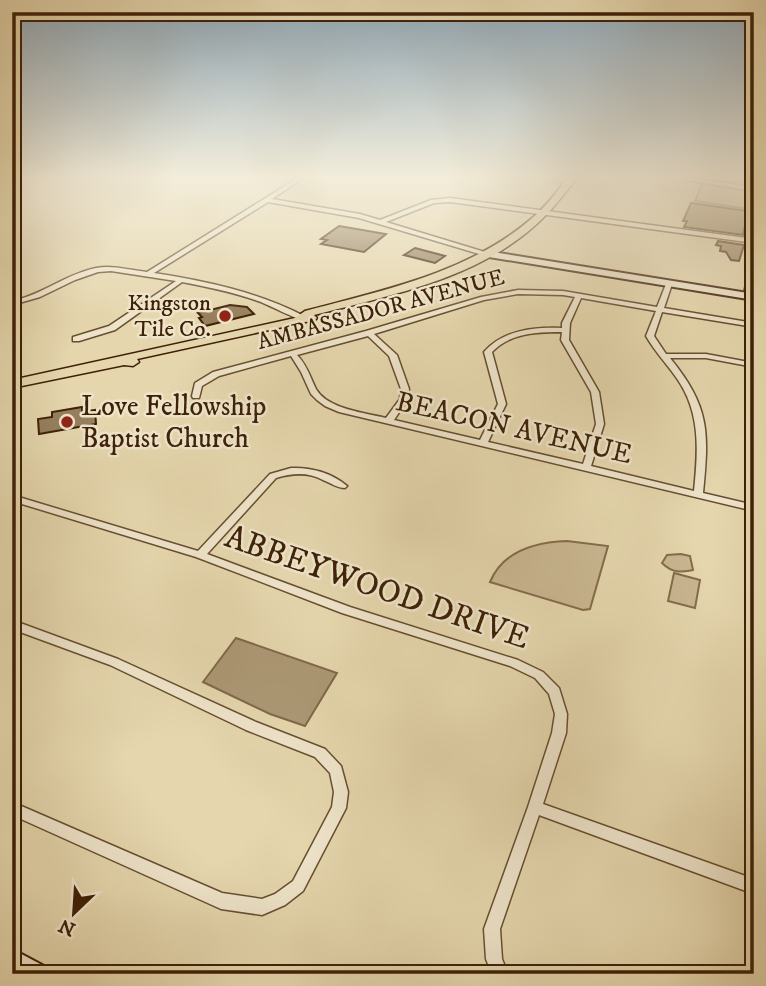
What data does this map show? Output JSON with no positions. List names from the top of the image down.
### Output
{
  "streets": {
    "street": ["AMBASSADOR AVENUE", "BEACON AVENUE", "ABBEYWOOD DRIVE"]
  },
  "crossings": [
    ["AMBASSADOR AVENUE", "BEACON AVENUE"]
  ],
  "places": ["Kingston Tile Co.", "Love Fellowship Baptist Church"],
  "north": "bottom left"
}
